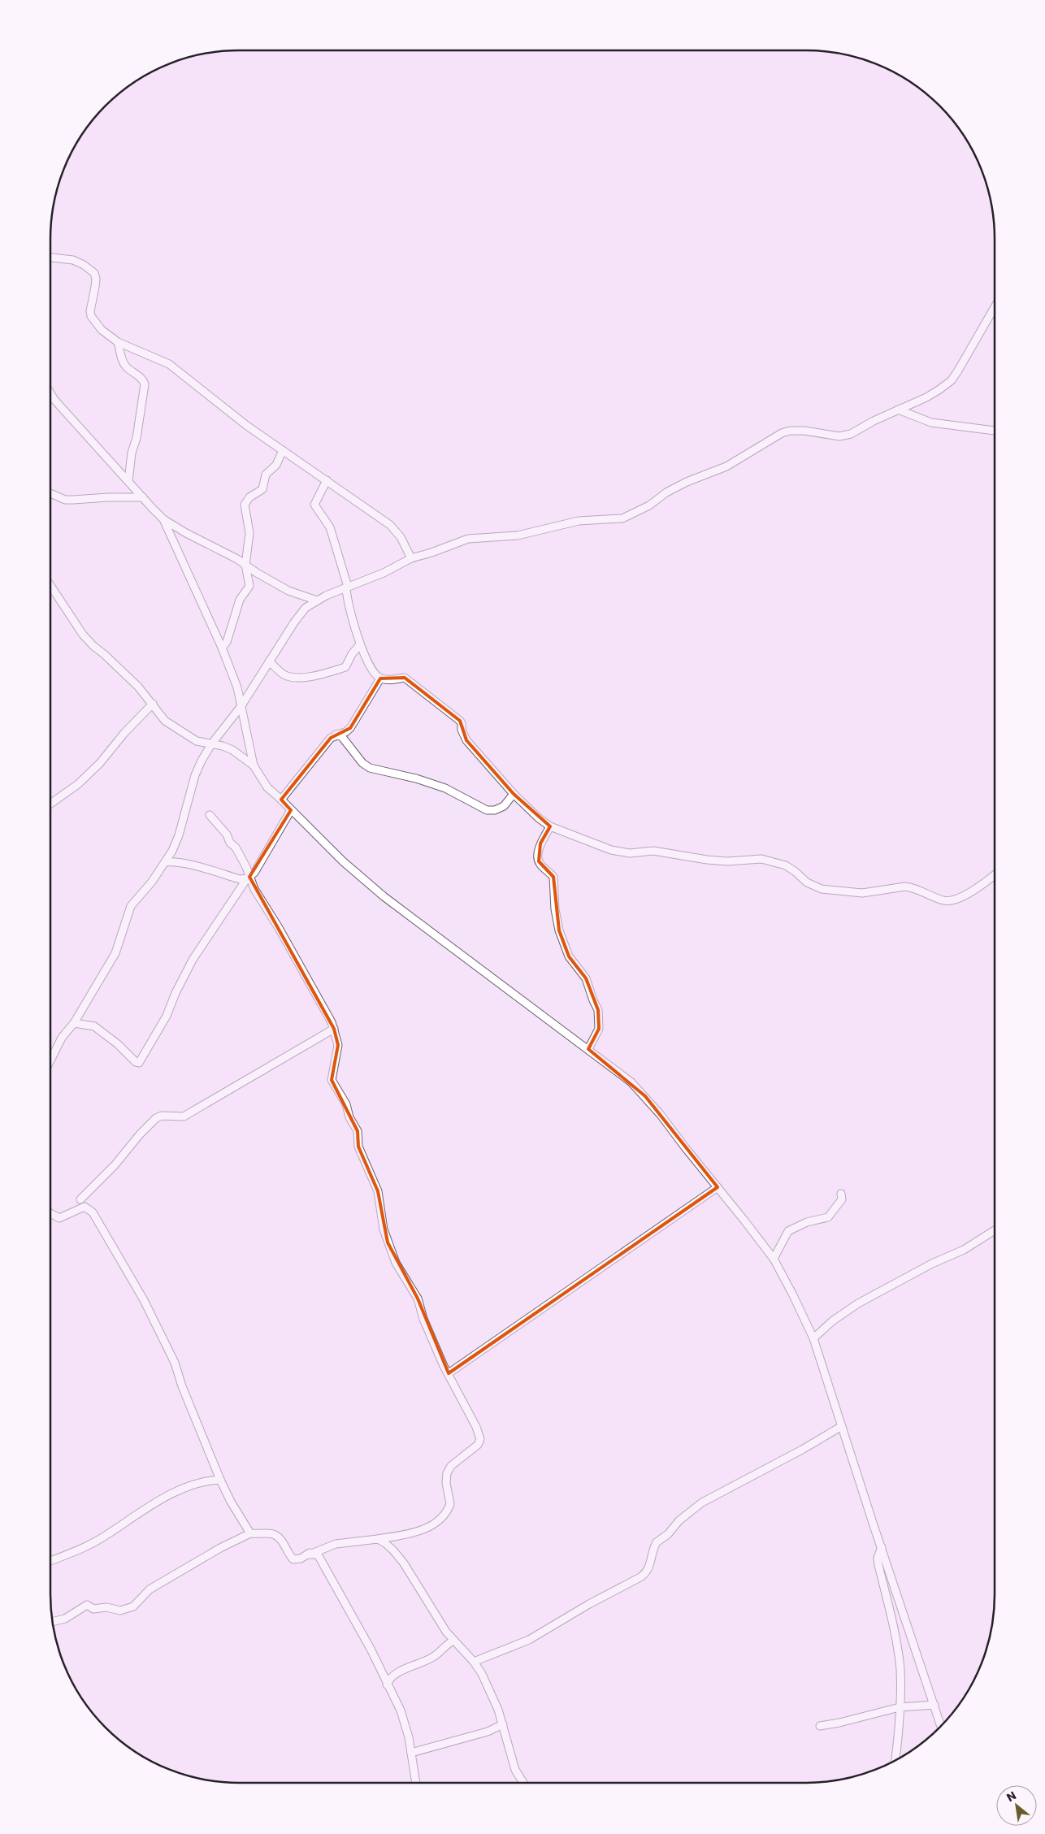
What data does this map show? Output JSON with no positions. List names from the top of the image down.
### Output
{
  "north": "top left"
}
